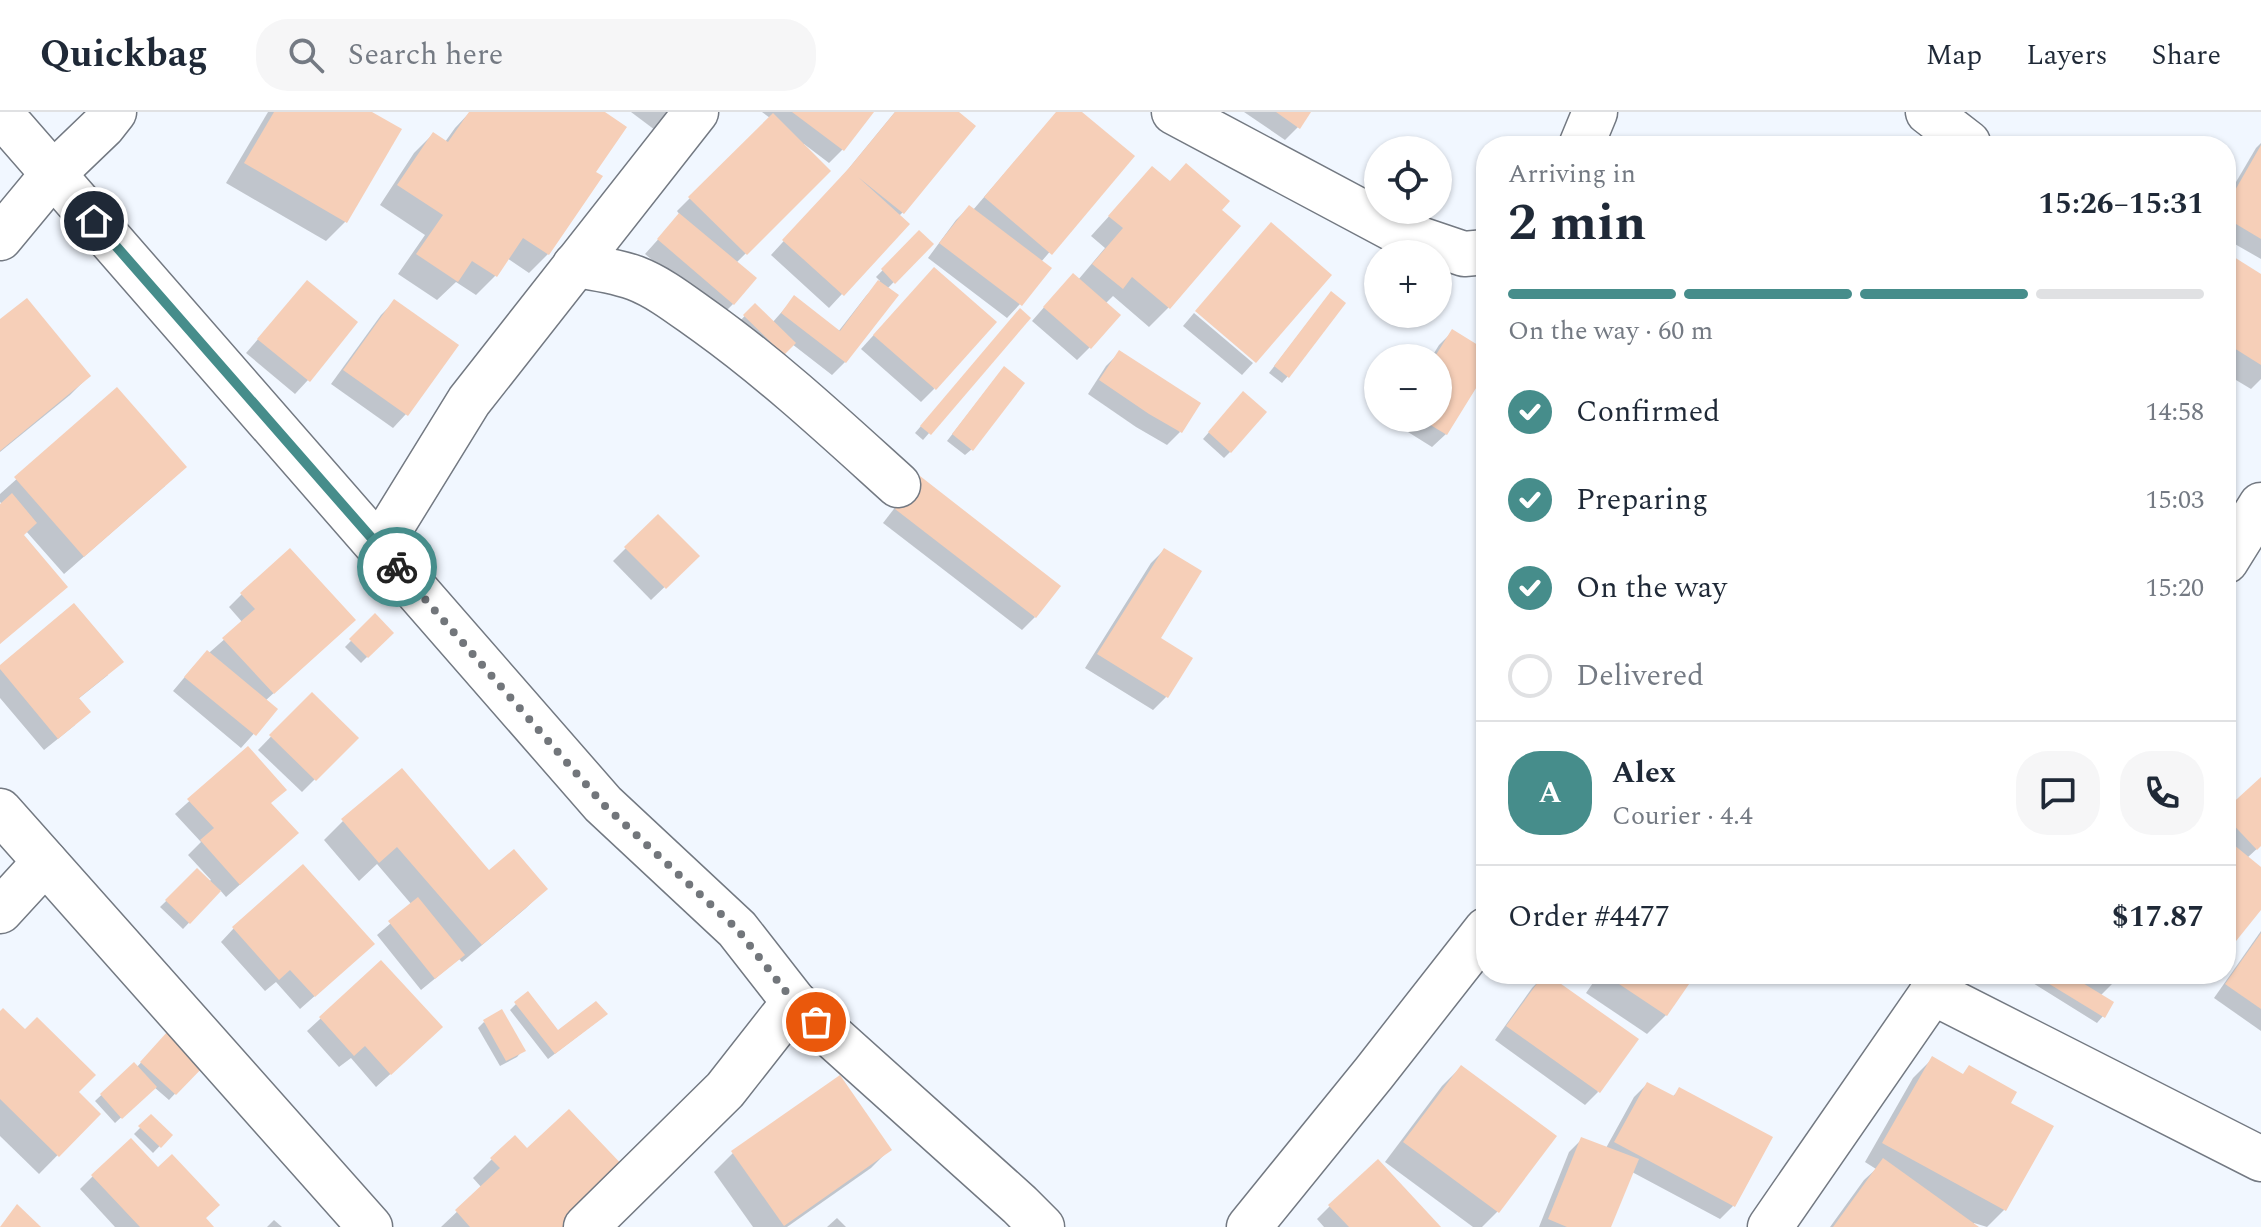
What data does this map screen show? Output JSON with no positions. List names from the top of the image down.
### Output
{
  "page": {
    "header": "Quickbag",
    "search": "Search here",
    "nav": ["Map", "Layers", "Share"],
    "map_buttons": ["+", "−"],
    "heading": ["2 min", "Arriving in", "15:26–15:31"],
    "panel": [
      "Alex",
      "Courier · 4.4",
      "Order #4477",
      "$17.87"
    ],
    "bar": "On the way · 60 m",
    "list": [
      ["Confirmed", "14:58"],
      ["Preparing", "15:03"],
      ["On the way", "15:20"],
      "Delivered"
    ],
    "round": "A"
  }
}
